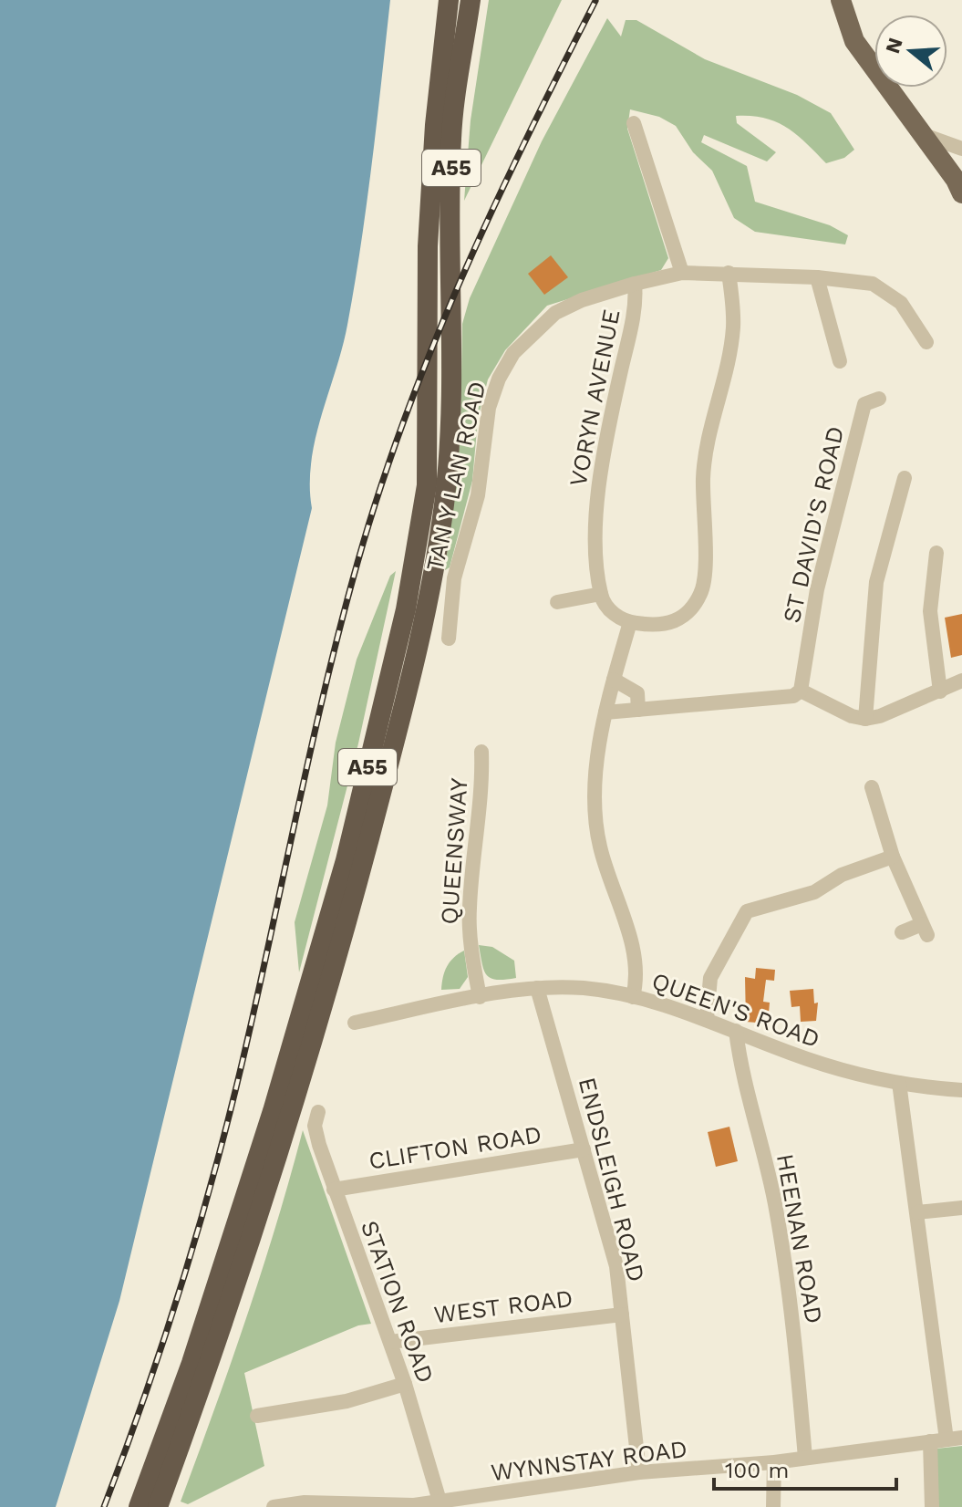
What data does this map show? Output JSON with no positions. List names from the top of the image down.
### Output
{
  "streets": {
    "highway": ["A55"],
    "street": [
      "VORYN AVENUE",
      "TAN Y LAN ROAD",
      "ST DAVID'S ROAD",
      "QUEENSWAY",
      "QUEEN'S ROAD",
      "CLIFTON ROAD",
      "ENDSLEIGH ROAD",
      "HEENAN ROAD",
      "STATION ROAD",
      "WEST ROAD",
      "WYNNSTAY ROAD"
    ]
  },
  "crossings": [
    ["VORYN AVENUE", "TAN Y LAN ROAD"],
    ["QUEENSWAY", "QUEEN'S ROAD"],
    ["QUEEN'S ROAD", "ENDSLEIGH ROAD"],
    ["QUEEN'S ROAD", "HEENAN ROAD"],
    ["CLIFTON ROAD", "ENDSLEIGH ROAD"],
    ["CLIFTON ROAD", "STATION ROAD"],
    ["ENDSLEIGH ROAD", "WEST ROAD"],
    ["ENDSLEIGH ROAD", "WYNNSTAY ROAD"],
    ["HEENAN ROAD", "WYNNSTAY ROAD"],
    ["STATION ROAD", "WEST ROAD"],
    ["STATION ROAD", "WYNNSTAY ROAD"]
  ],
  "scale_bar": "100 m",
  "north": "left"
}
